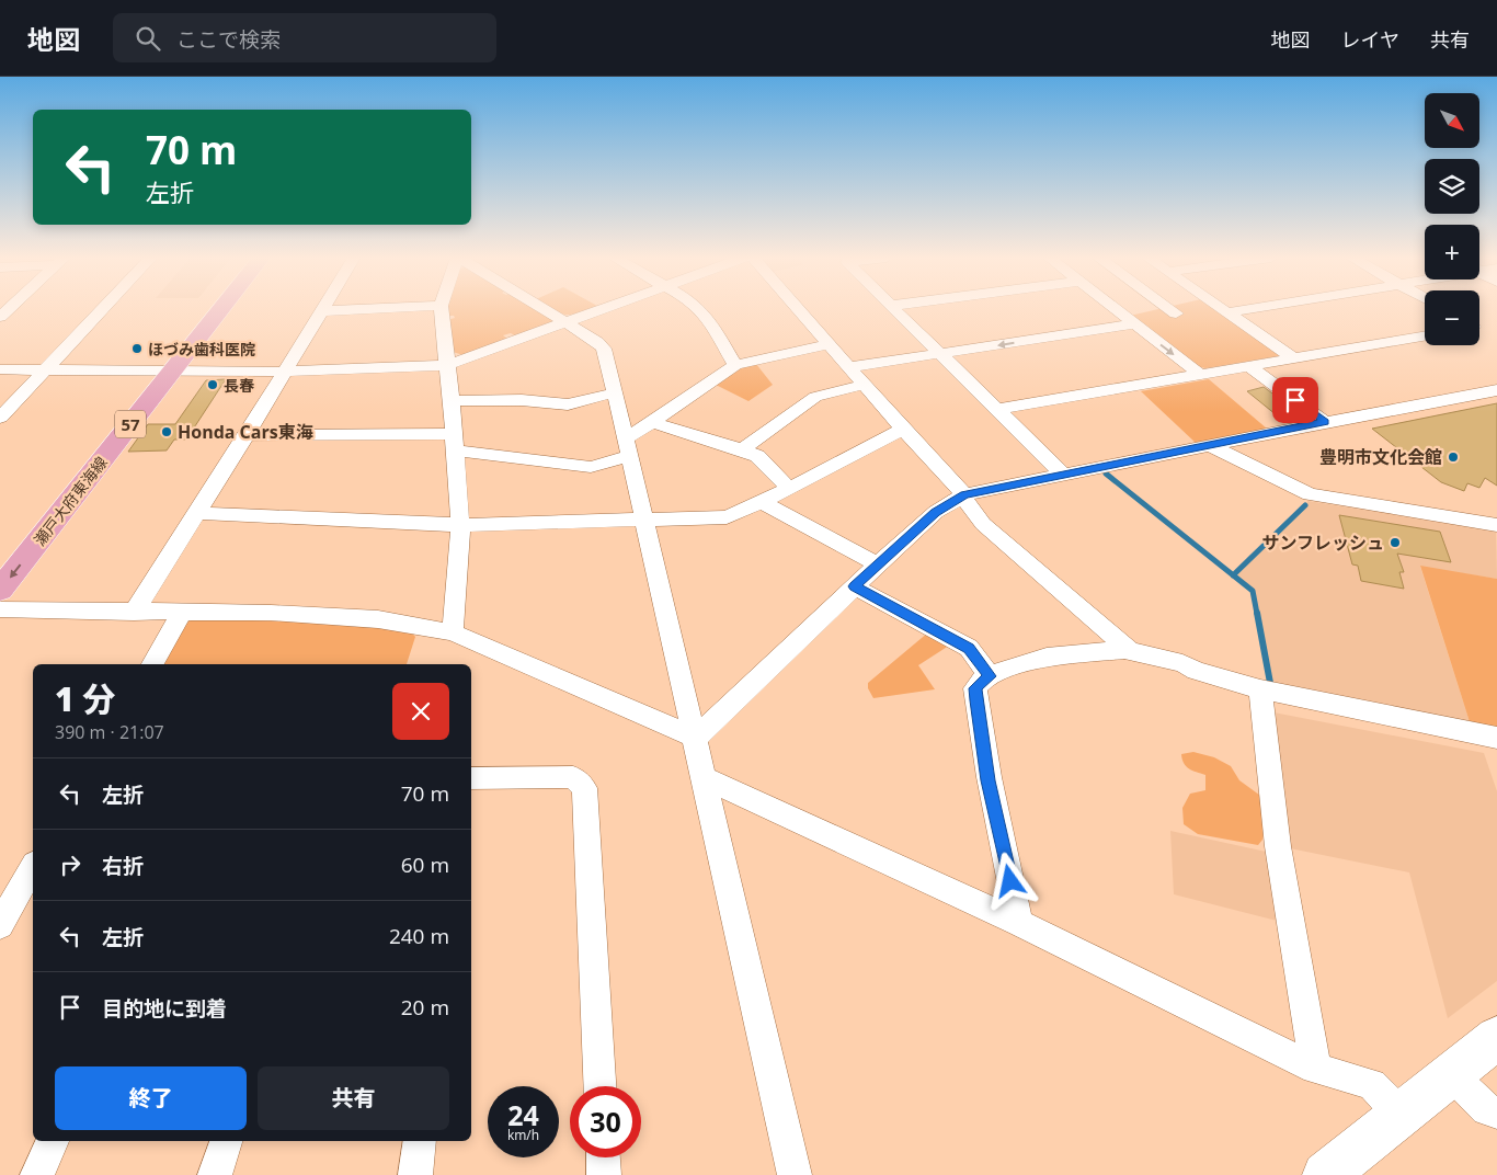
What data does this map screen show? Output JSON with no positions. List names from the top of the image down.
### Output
{
  "streets": {
    "main road": ["57", "瀬戸大府東海線"]
  },
  "places": [
    "ほづみ歯科医院",
    "長春",
    "Honda Cars東海",
    "豊明市文化会館",
    "サンフレッシュ"
  ],
  "north": "bottom right",
  "page": {
    "header": "地図",
    "search": "ここで検索",
    "nav": ["地図", "レイヤ", "共有"],
    "map_buttons": ["+", "−"],
    "turn": ["70 m", "左折"],
    "heading": ["1 分", "390 m · 21:07"],
    "list": [
      {
        "name": "左折",
        "value": "70 m"
      },
      {
        "name": "右折",
        "value": "60 m"
      },
      {
        "name": "左折",
        "value": "240 m"
      },
      {
        "name": "目的地に到着",
        "value": "20 m"
      }
    ],
    "buttons": ["終了", "共有"],
    "speed": "24 km/h",
    "limit": "30"
  }
}
